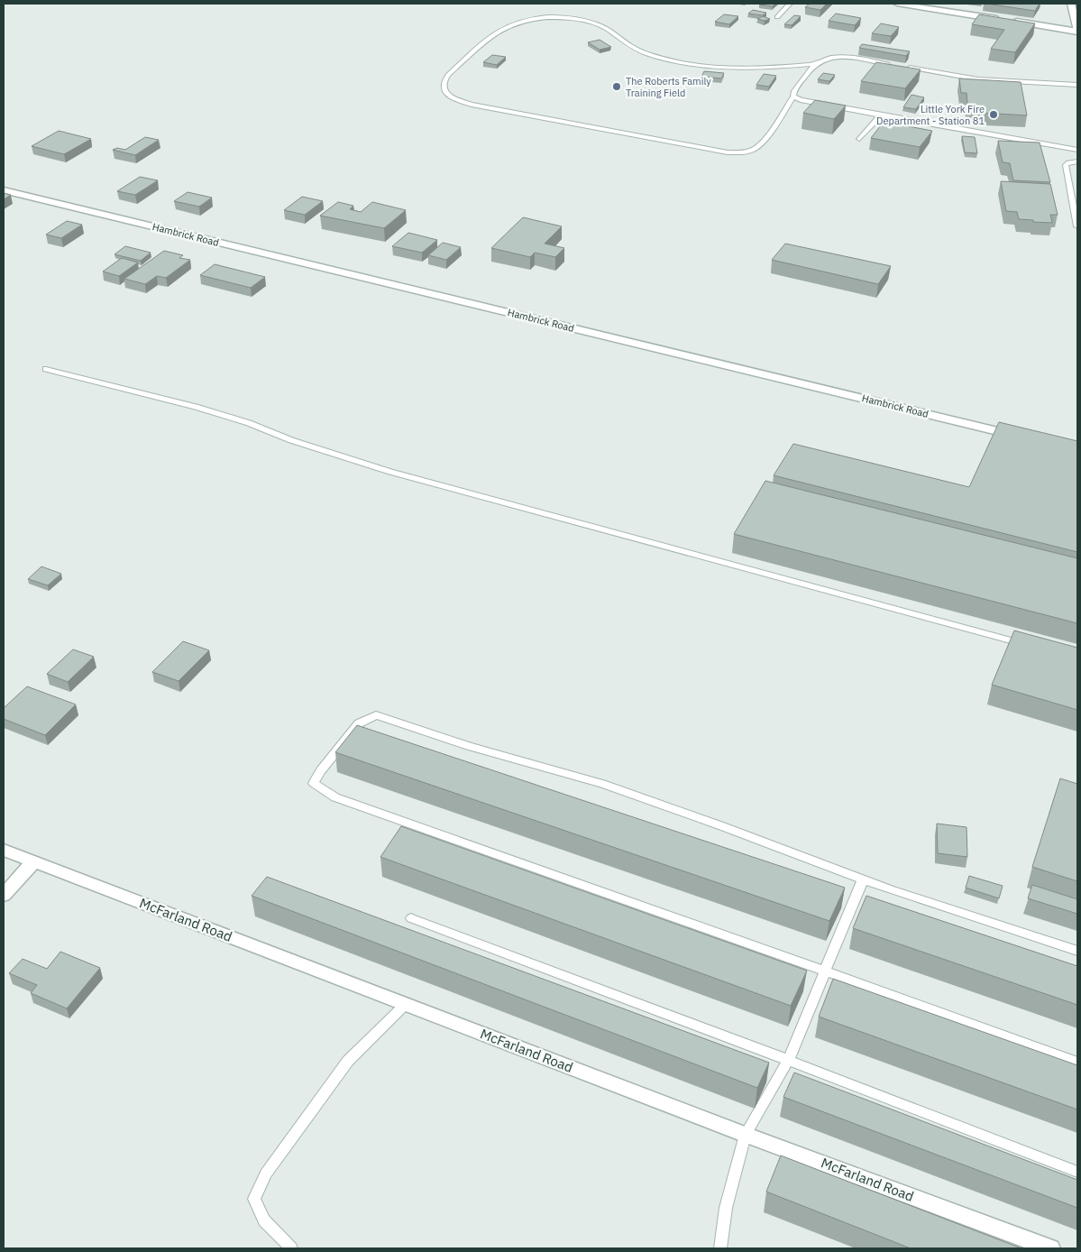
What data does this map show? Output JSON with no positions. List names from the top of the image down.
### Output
{
  "streets": {
    "street": ["Hambrick Road", "McFarland Road"]
  },
  "places": ["The Roberts Family Training Field", "Little York Fire Department - Station 81"]
}
